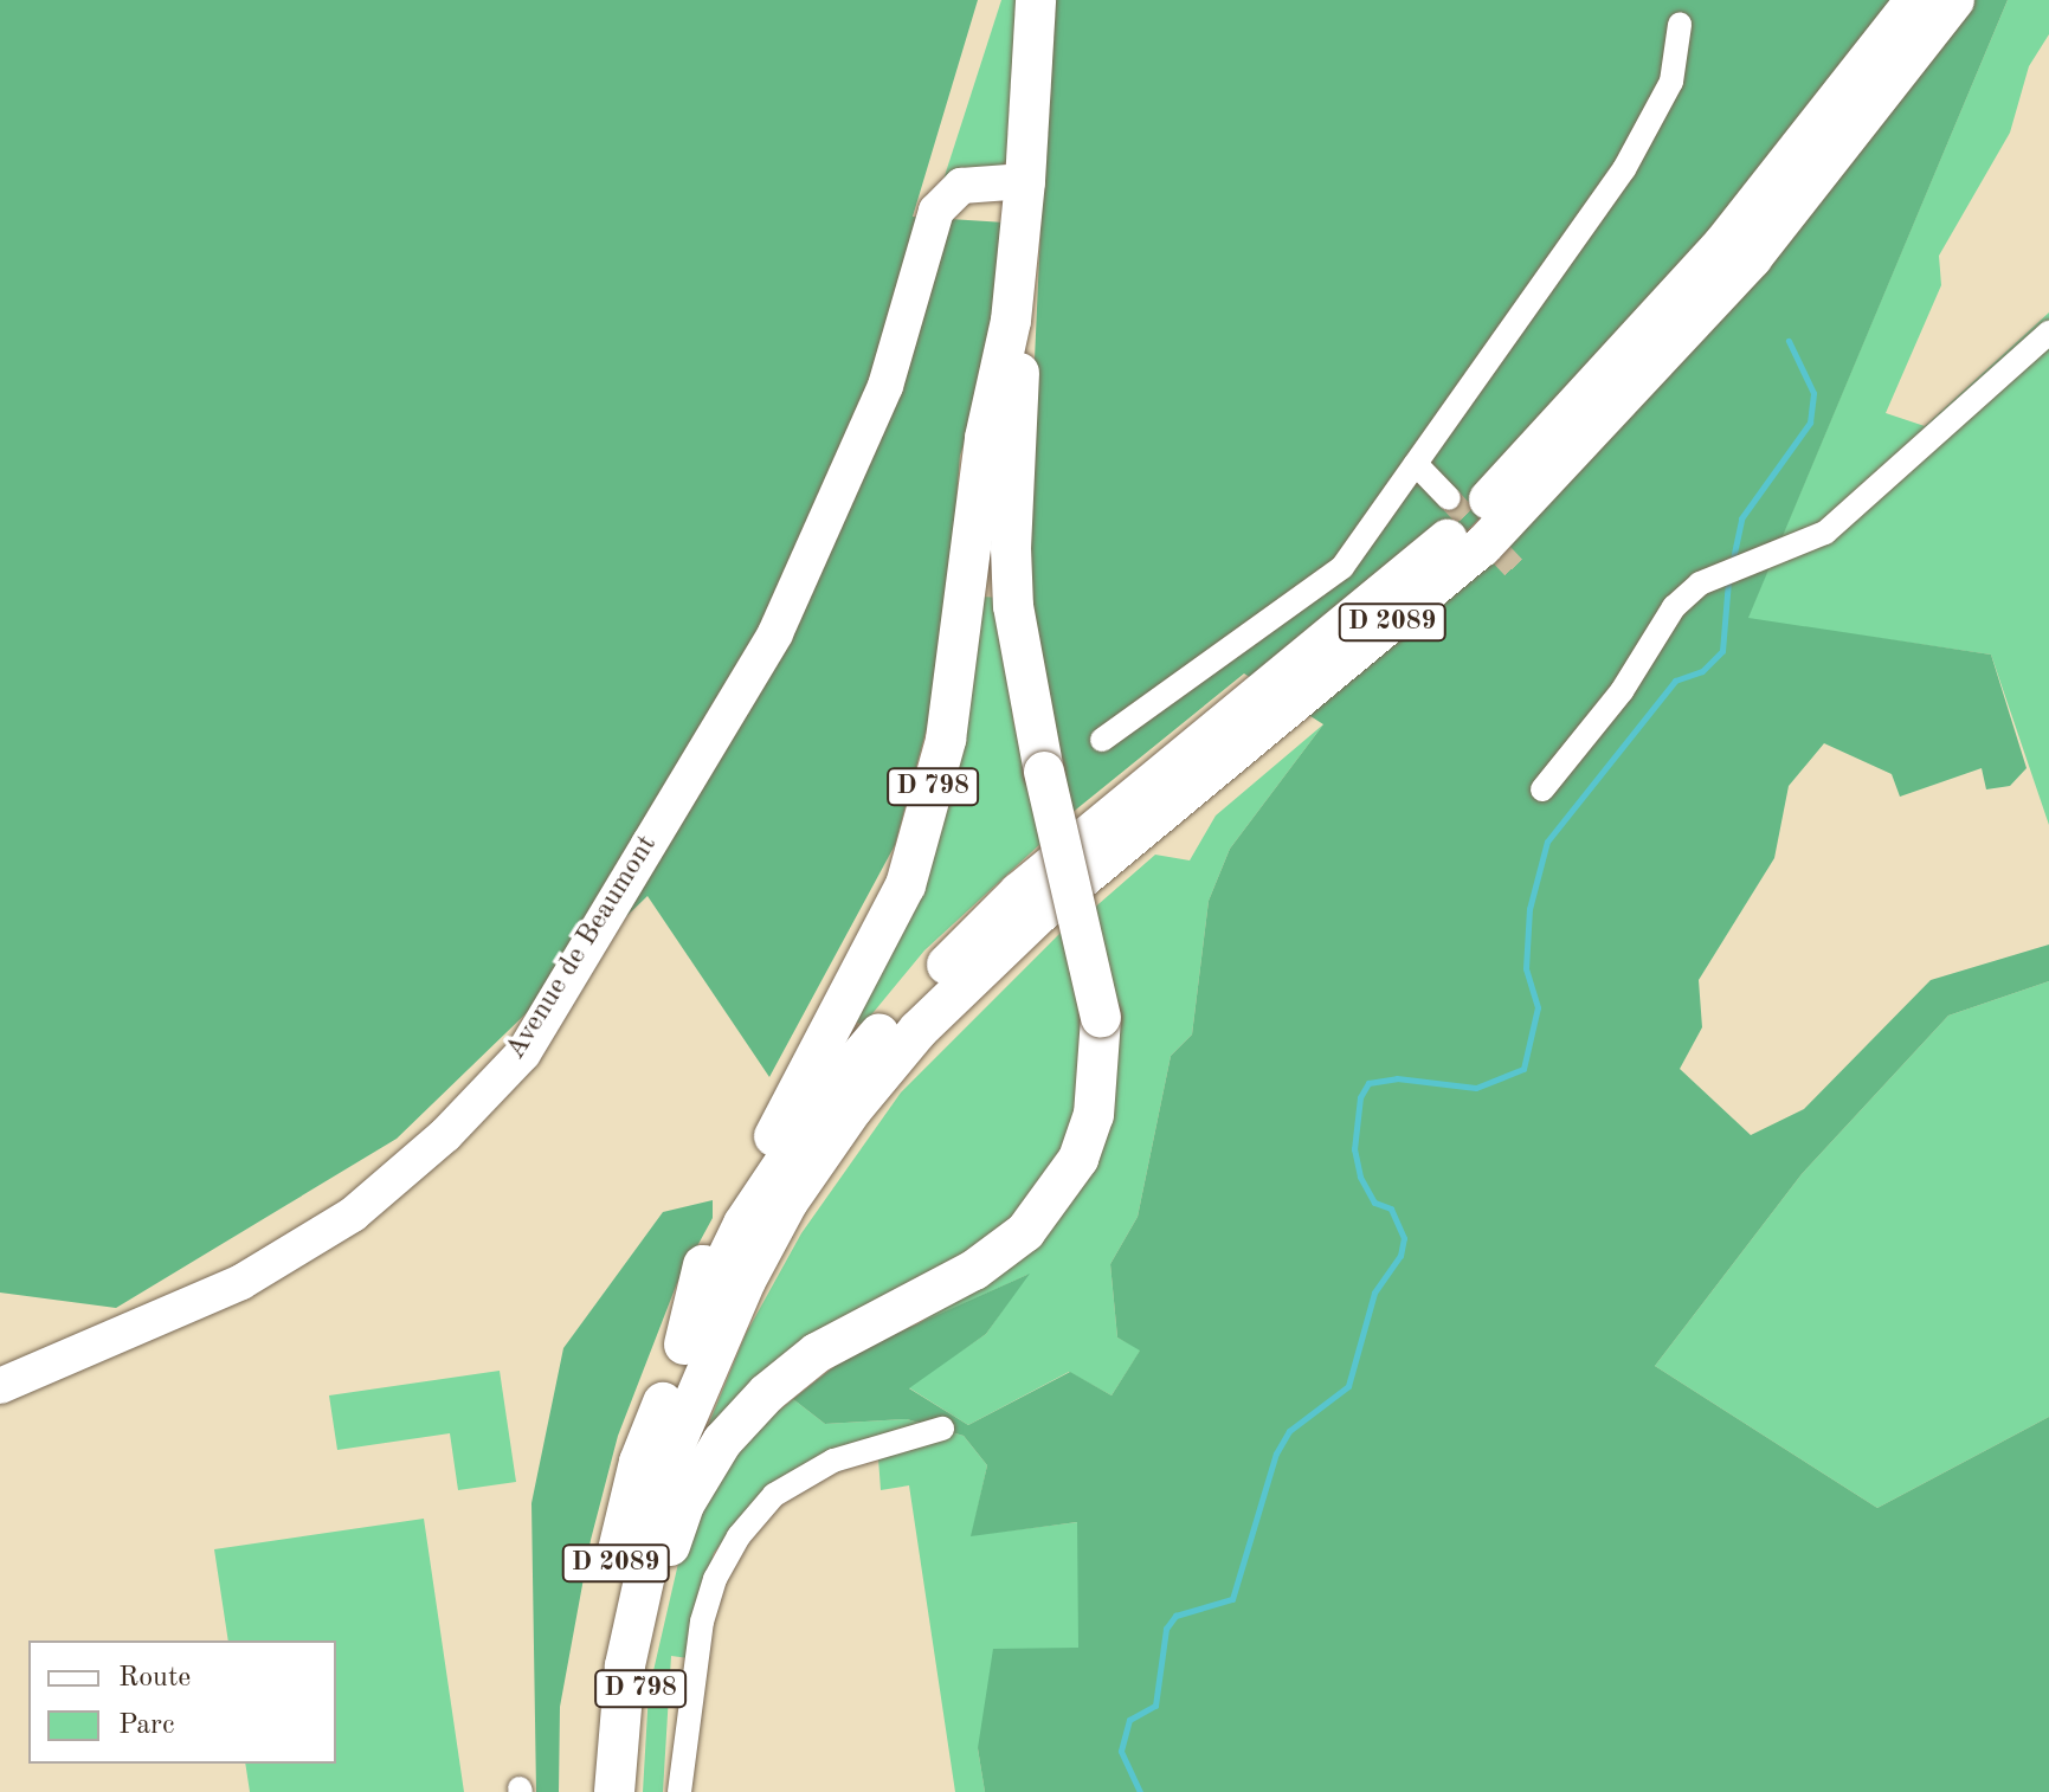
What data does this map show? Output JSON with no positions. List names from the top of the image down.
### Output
{
  "streets": {
    "main road": ["D 2089", "D 798", "Avenue de Beaumont"]
  },
  "crossings": [
    ["D 2089", "D 798"],
    ["D 798", "Avenue de Beaumont"]
  ],
  "legend": ["Route", "Parc"]
}
